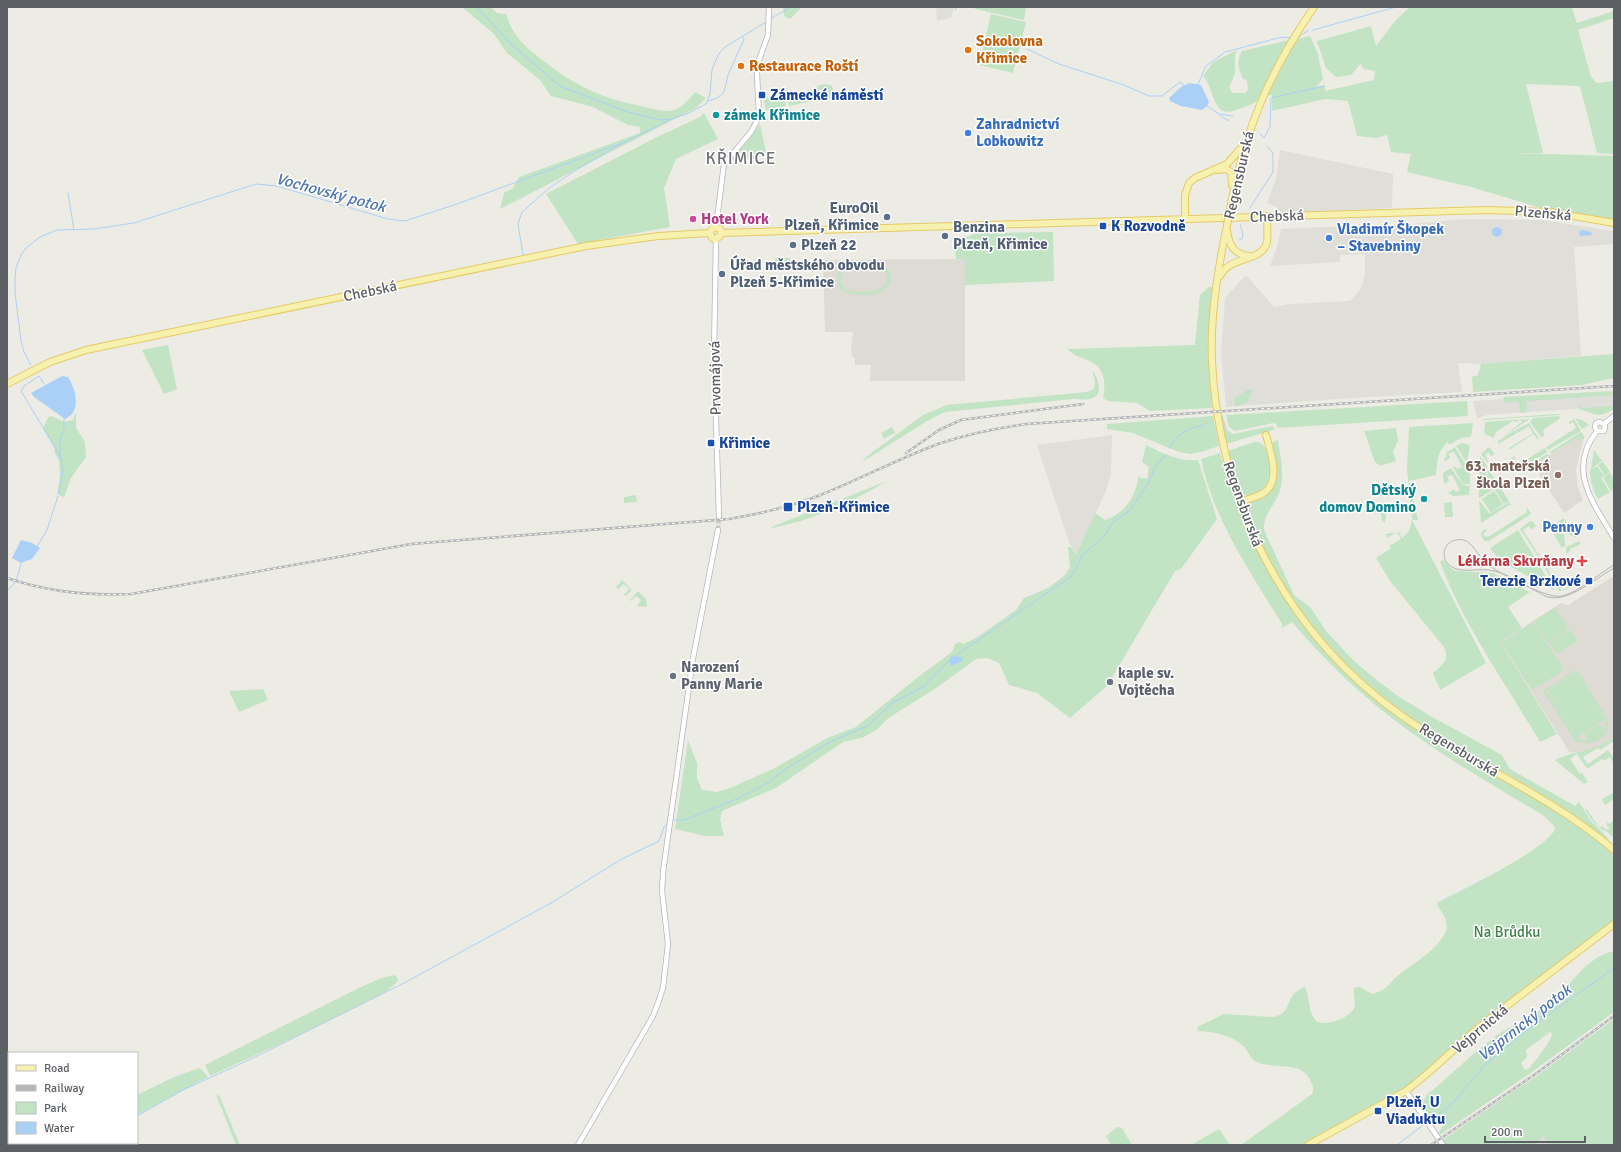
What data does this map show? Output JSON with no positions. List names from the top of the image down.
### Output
{
  "streets": {
    "main road": [
      "Regensburská",
      "Plzeňská",
      "Chebská",
      "Vejprnická"
    ],
    "street": ["Prvomájová"]
  },
  "crossings": [
    ["Regensburská", "Chebská"],
    ["Plzeňská", "Chebská"],
    ["Chebská", "Prvomájová"]
  ],
  "districts": ["KŘIMICE"],
  "water": ["Vochovský potok", "Vejprnický potok"],
  "parks": ["Na Brůdku"],
  "places": {
    "other": [
      "Sokolovna Křimice",
      "Restaurace Roští",
      "zámek Křimice",
      "Zahradnictví Lobkowitz",
      "EuroOil Plzeň, Křimice",
      "Hotel York",
      "Benzina Plzeň, Křimice",
      "Vladimír Škopek – Stavebniny",
      "Plzeň 22",
      "Úřad městského obvodu Plzeň 5-Křimice",
      "63. mateřská škola Plzeň",
      "Dětský domov Domino",
      "Penny",
      "Narození Panny Marie",
      "kaple sv. Vojtěcha"
    ],
    "transit": [
      "Zámecké náměstí",
      "K Rozvodně",
      "Křimice",
      "Plzeň-Křimice",
      "Terezie Brzkové",
      "Plzeň, U Viaduktu"
    ],
    "health": ["Lékárna Skvrňany"]
  },
  "legend": [
    "Road",
    "Railway",
    "Park",
    "Water"
  ],
  "scale_bar": "200 m"
}
